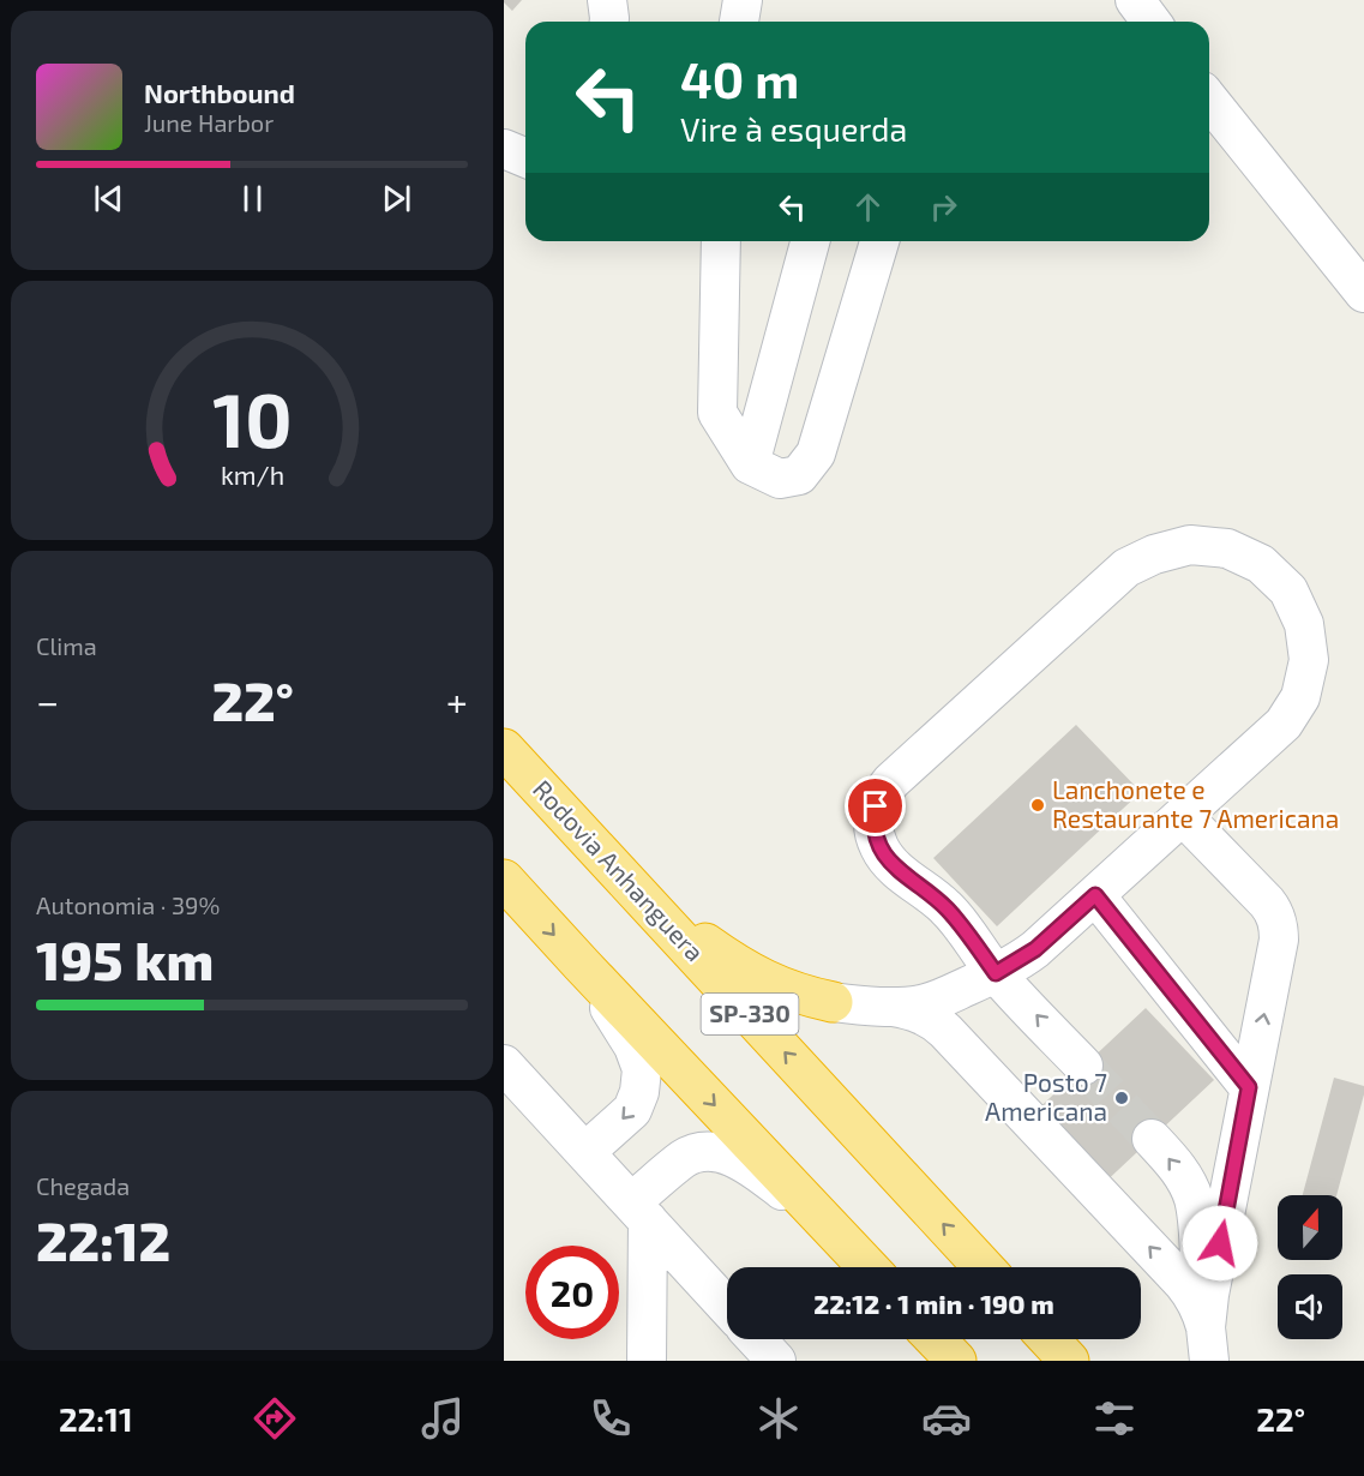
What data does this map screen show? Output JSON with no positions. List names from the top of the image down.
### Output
{
  "streets": {
    "highway": ["Rodovia Anhanguera", "SP-330"]
  },
  "places": ["Lanchonete e Restaurante 7 Americana", "Posto 7 Americana"],
  "north": "top",
  "page": {
    "turn": ["40 m", "Vire à esquerda"],
    "song": ["Northbound", "June Harbor"],
    "tile": [
      "Clima",
      ["Autonomia · 39%", "195 km"],
      ["Chegada", "22:12"]
    ],
    "heat": ["−", "22°", "+"],
    "limit": "20",
    "trip": "22:12 · 1 min · 190 m",
    "tabs": ["22:11", "22°"],
    "gauge": ["10", "km/h"]
  }
}
